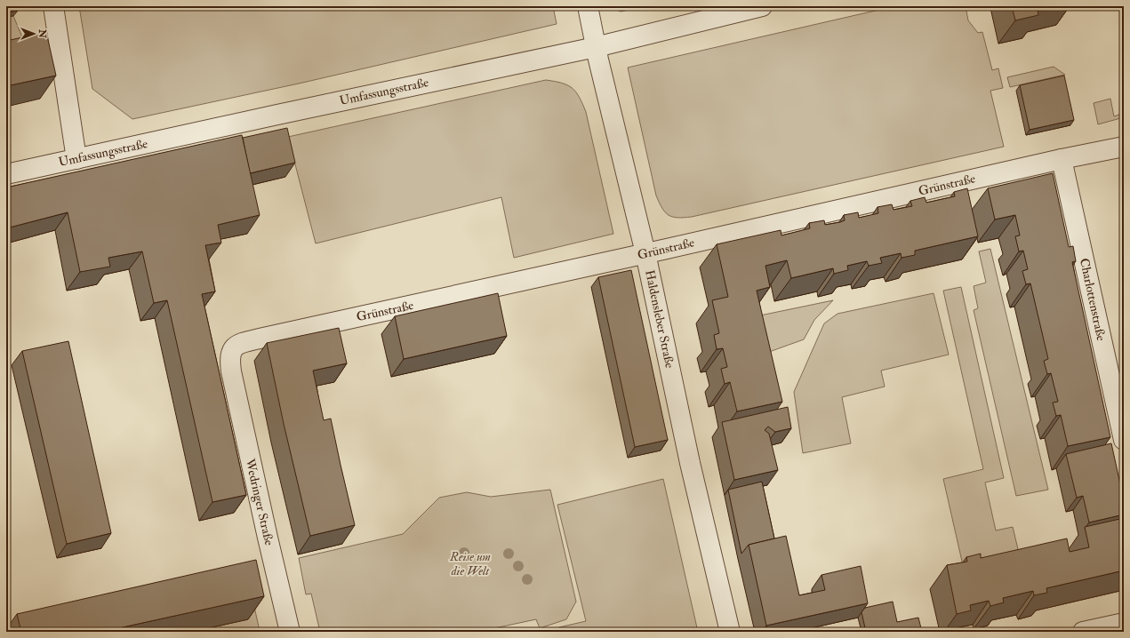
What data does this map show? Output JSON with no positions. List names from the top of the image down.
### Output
{
  "streets": {
    "street": [
      "Umfassungsstraße",
      "Grünstraße",
      "Charlottenstraße",
      "Haldensleber Straße",
      "Wedringer Straße"
    ]
  },
  "crossings": [
    ["Umfassungsstraße", "Haldensleber Straße"],
    ["Grünstraße", "Charlottenstraße"],
    ["Grünstraße", "Haldensleber Straße"],
    ["Grünstraße", "Wedringer Straße"]
  ],
  "parks": ["Reise um die Welt"],
  "north": "right"
}
